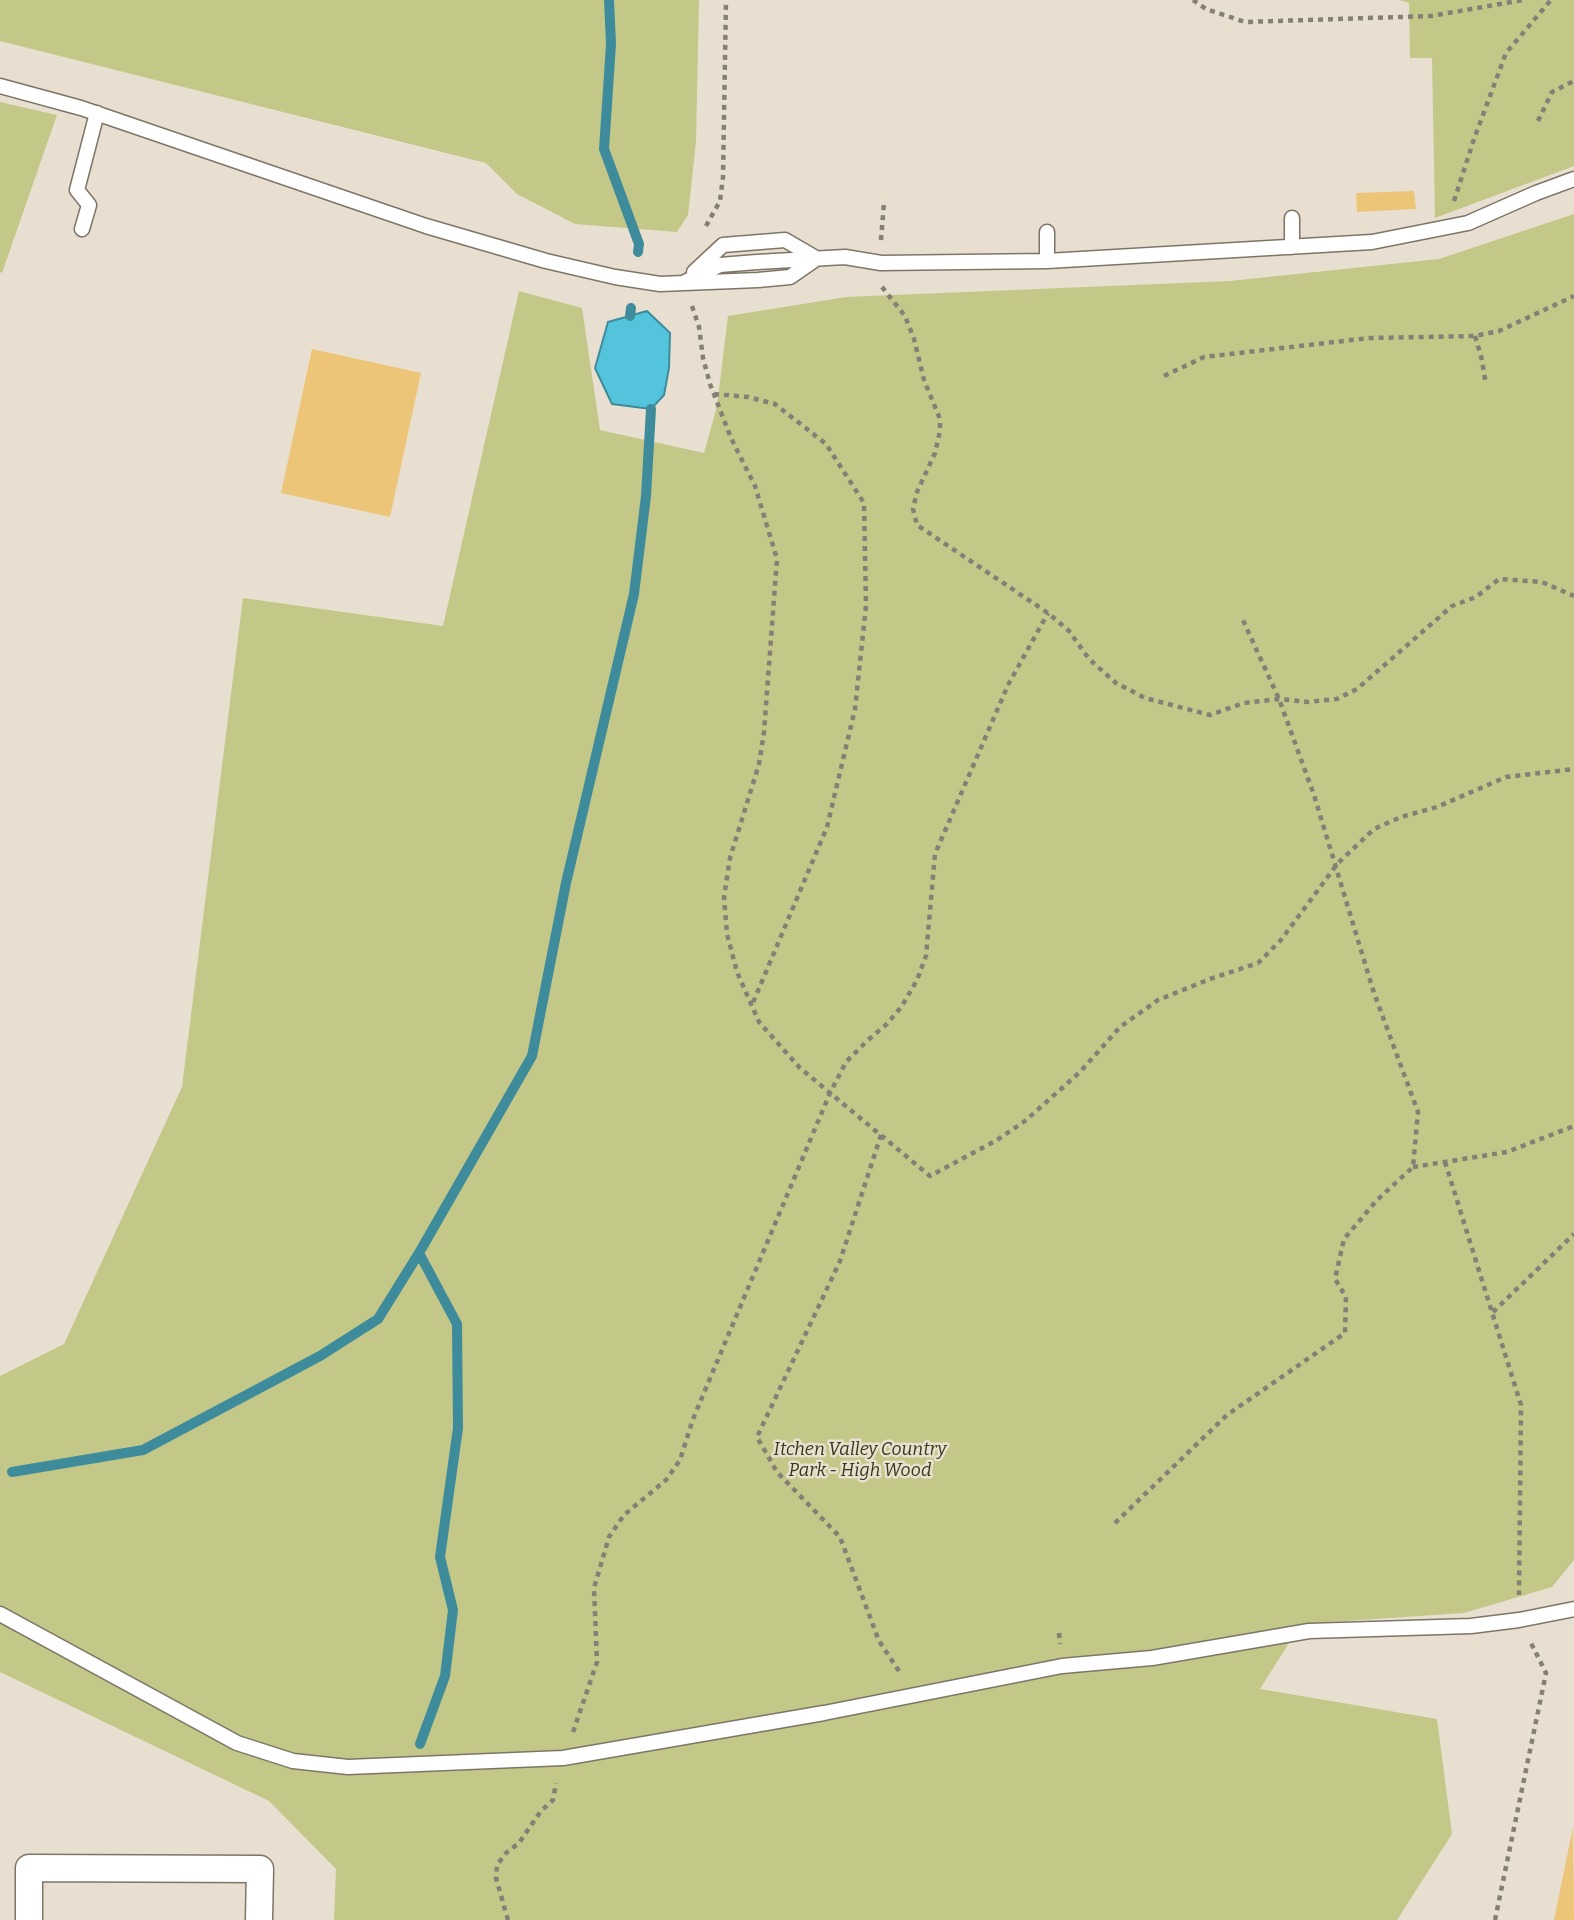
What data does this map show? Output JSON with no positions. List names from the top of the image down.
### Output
{
  "parks": ["Itchen Valley Country Park - High Wood"]
}
